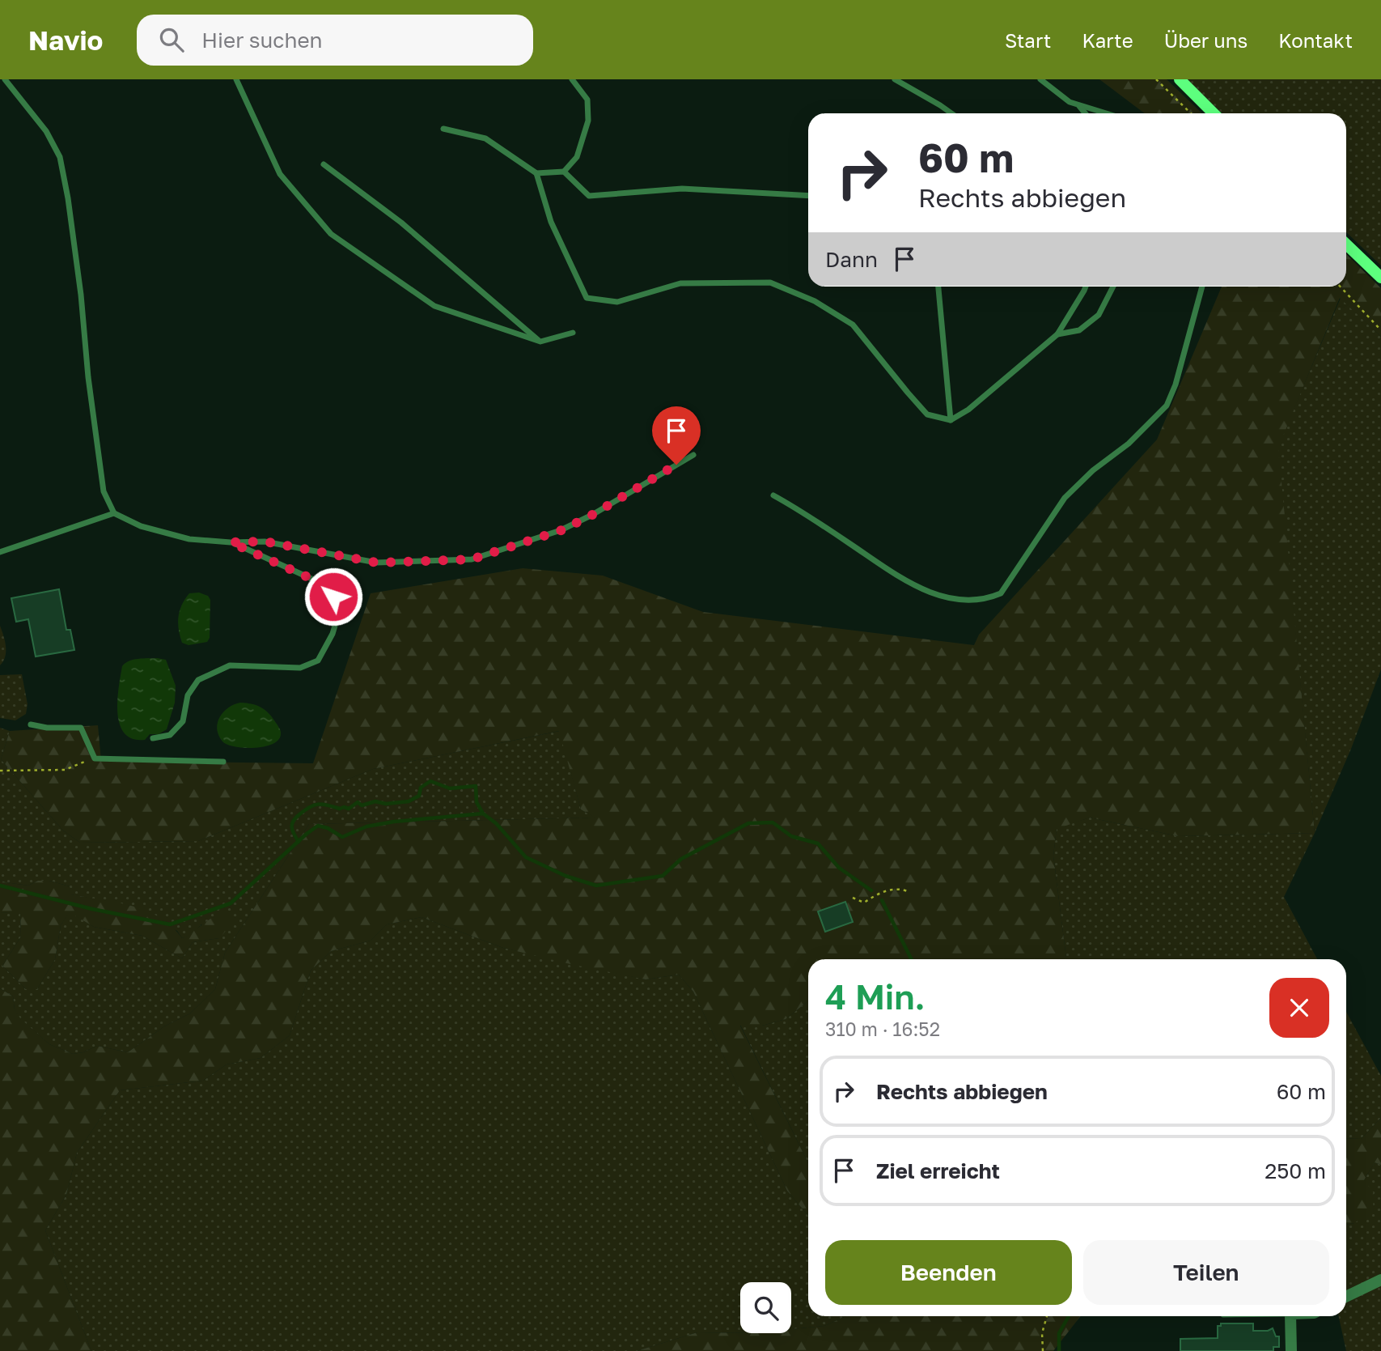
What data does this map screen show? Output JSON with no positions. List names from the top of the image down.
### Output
{
  "page": {
    "header": "Navio",
    "search": "Hier suchen",
    "nav": [
      "Start",
      "Karte",
      "Über uns",
      "Kontakt"
    ],
    "turn": ["60 m", "Rechts abbiegen"],
    "then": "Dann",
    "heading": ["4 Min.", "310 m · 16:52"],
    "list": [
      {
        "name": "Rechts abbiegen",
        "value": "60 m"
      },
      {
        "name": "Ziel erreicht",
        "value": "250 m"
      }
    ],
    "buttons": ["Beenden", "Teilen"]
  }
}
